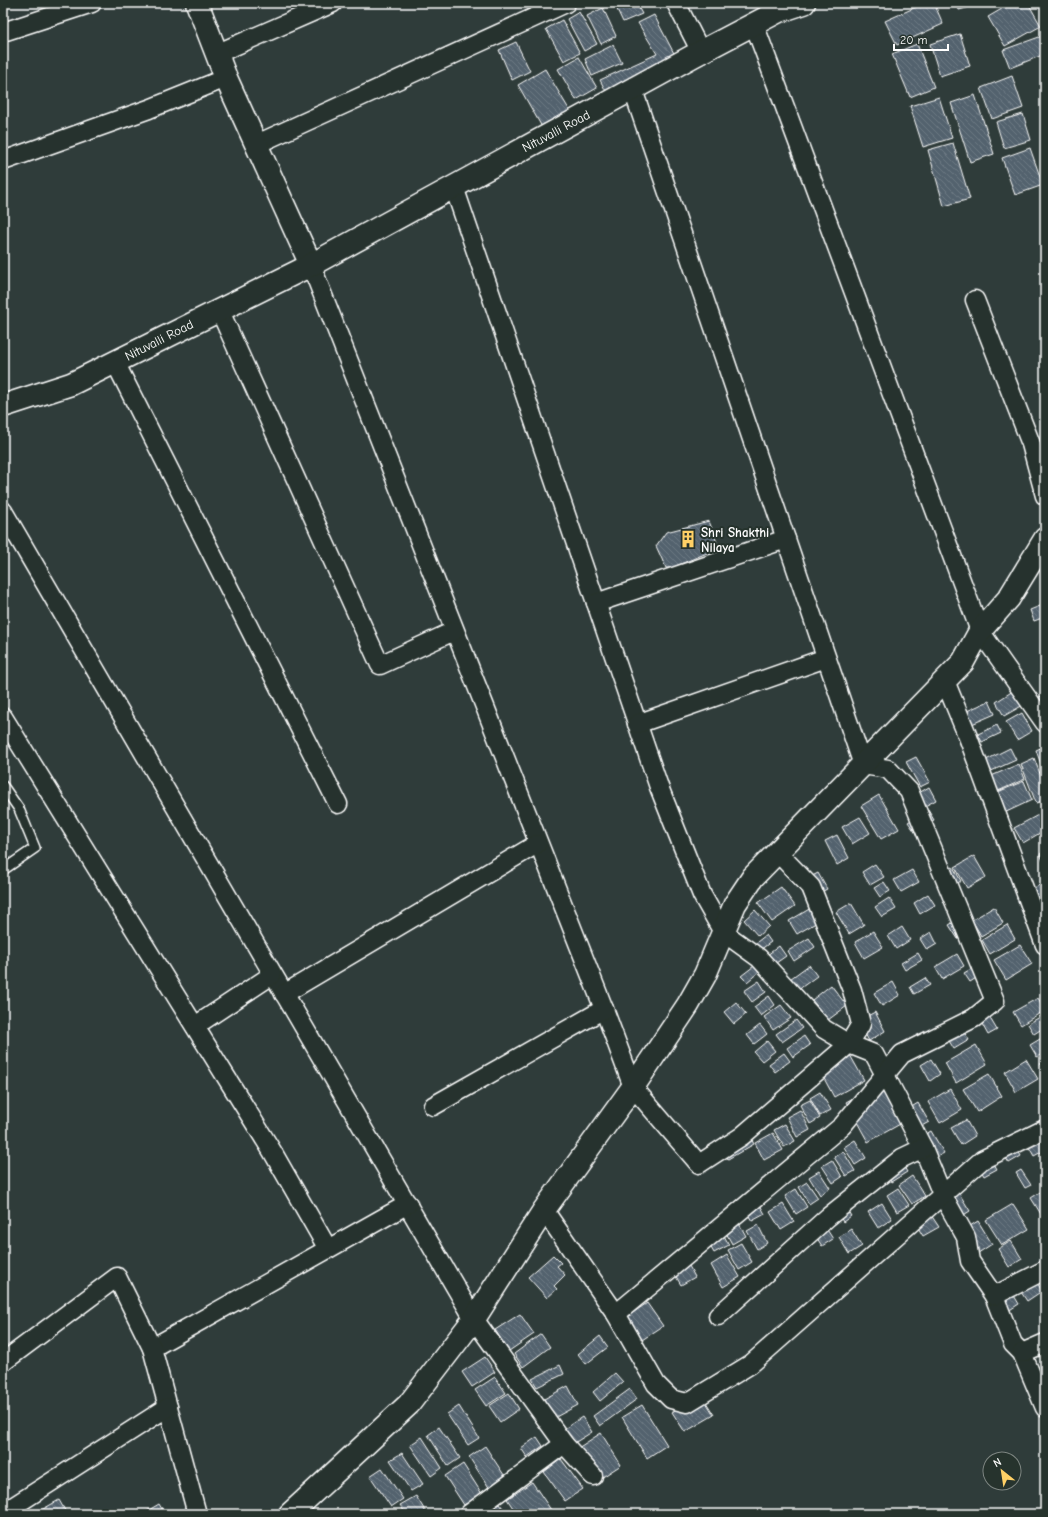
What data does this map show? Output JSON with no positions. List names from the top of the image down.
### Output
{
  "streets": {
    "street": ["Nituvalli Road"]
  },
  "places": {
    "building": ["Shri Shakthi Nilaya"]
  },
  "scale_bar": "20 m",
  "north": "top left"
}
